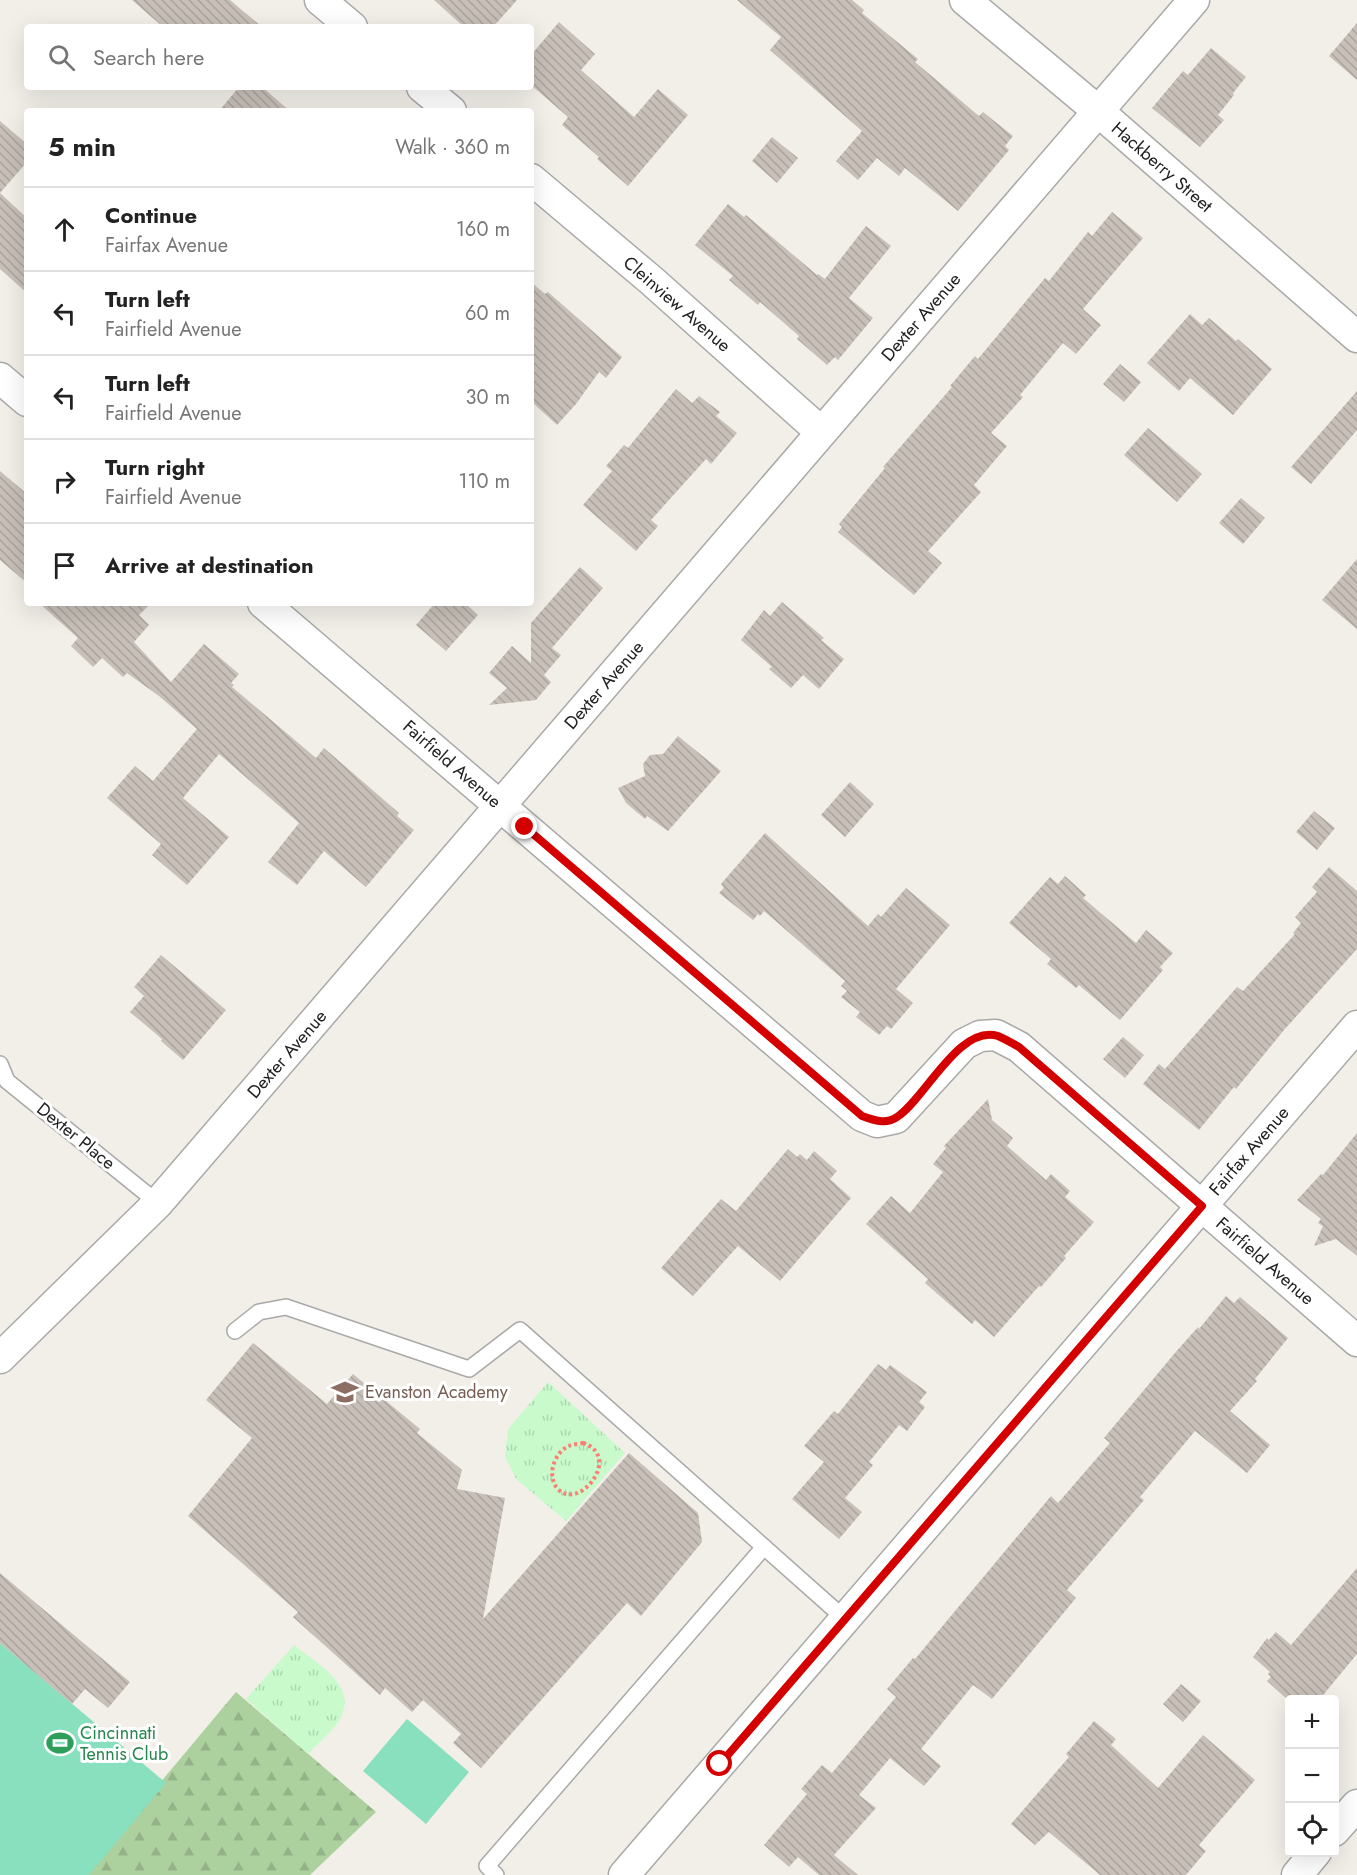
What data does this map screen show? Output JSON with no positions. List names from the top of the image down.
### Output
{
  "streets": {
    "street": [
      "Hackberry Street",
      "Cleinview Avenue",
      "Dexter Avenue",
      "Fairfield Avenue",
      "Fairfax Avenue"
    ],
    "lane": ["Dexter Place"]
  },
  "crossings": [
    ["Hackberry Street", "Dexter Avenue"],
    ["Cleinview Avenue", "Dexter Avenue"],
    ["Dexter Avenue", "Fairfield Avenue"],
    ["Dexter Avenue", "Dexter Place"],
    ["Fairfield Avenue", "Fairfax Avenue"]
  ],
  "places": {
    "school or university": ["Evanston Academy"],
    "sports": ["Cincinnati Tennis Club"]
  },
  "page": {
    "search": "Search here",
    "heading": ["5 min", "Walk · 360 m"],
    "list": [
      ["Continue", "Fairfax Avenue", "160 m"],
      ["Turn left", "Fairfield Avenue", "60 m"],
      ["Turn left", "Fairfield Avenue", "30 m"],
      ["Turn right", "Fairfield Avenue", "110 m"],
      "Arrive at destination"
    ],
    "map_buttons": ["+", "−"]
  }
}
